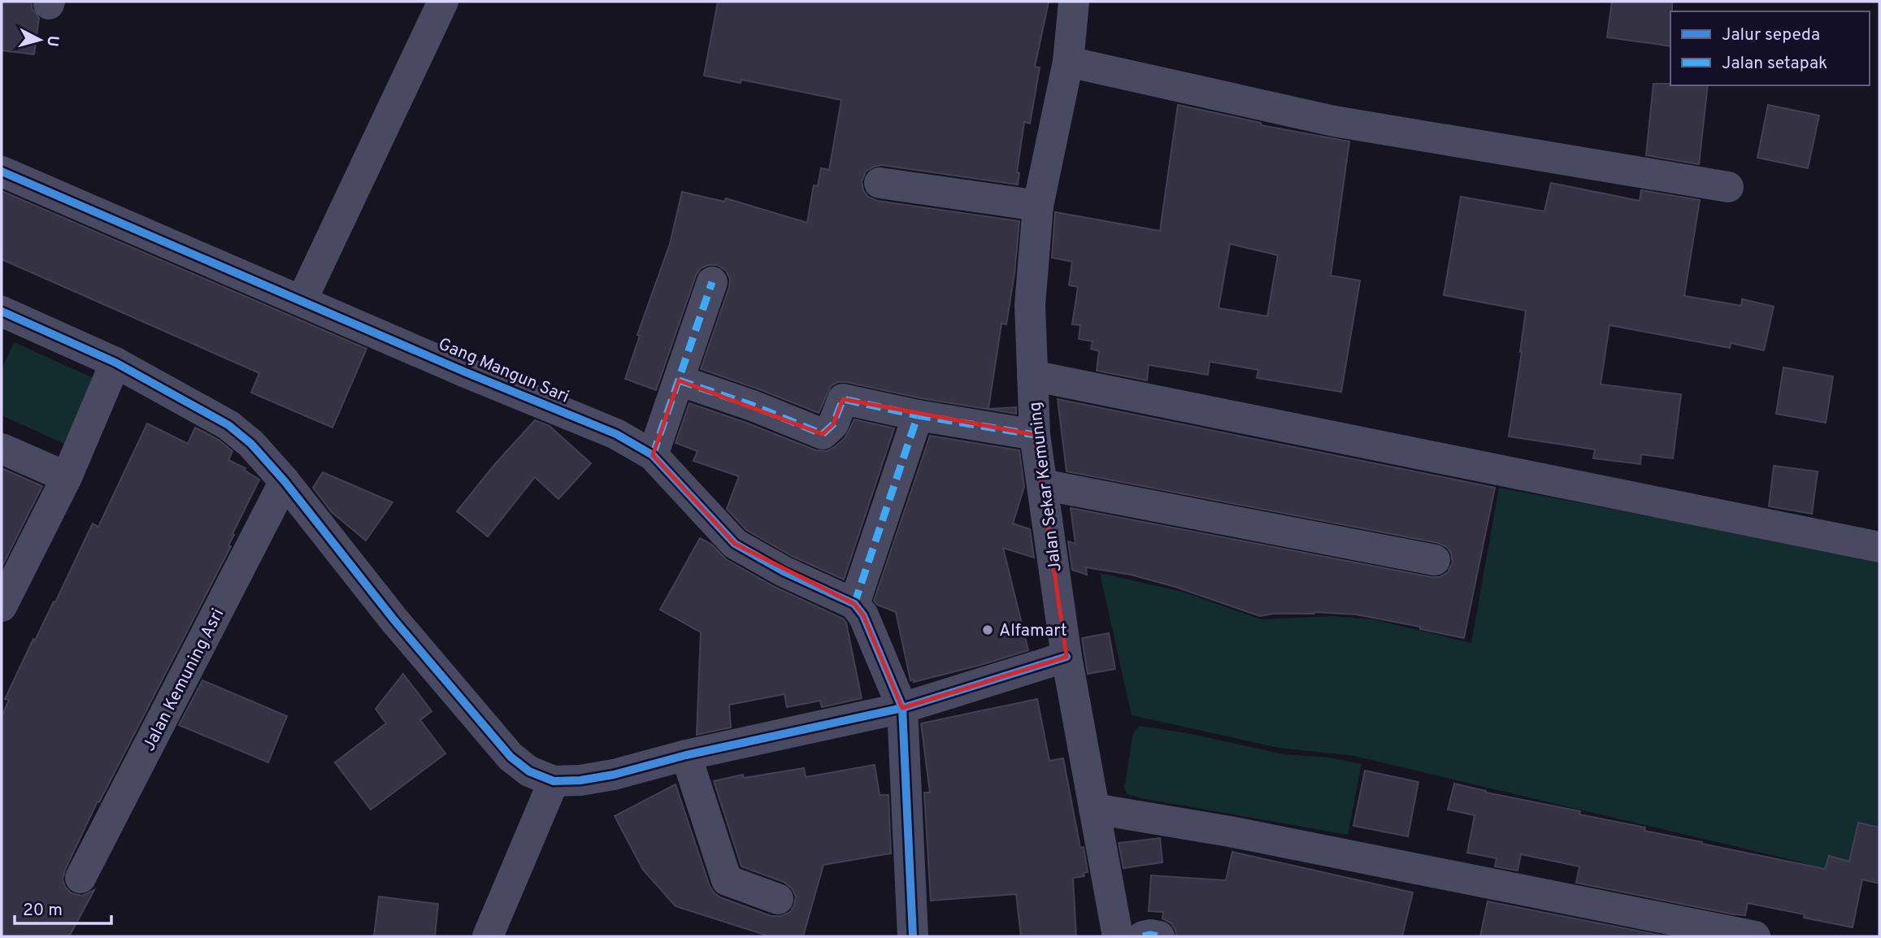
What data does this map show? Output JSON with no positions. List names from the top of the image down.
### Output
{
  "streets": {
    "street": ["Gang Mangun Sari", "Jalan Sekar Kemuning", "Jalan Kemuning Asri"]
  },
  "places": ["Alfamart"],
  "legend": ["Jalur sepeda", "Jalan setapak"],
  "scale_bar": "20 m",
  "north": "right"
}
